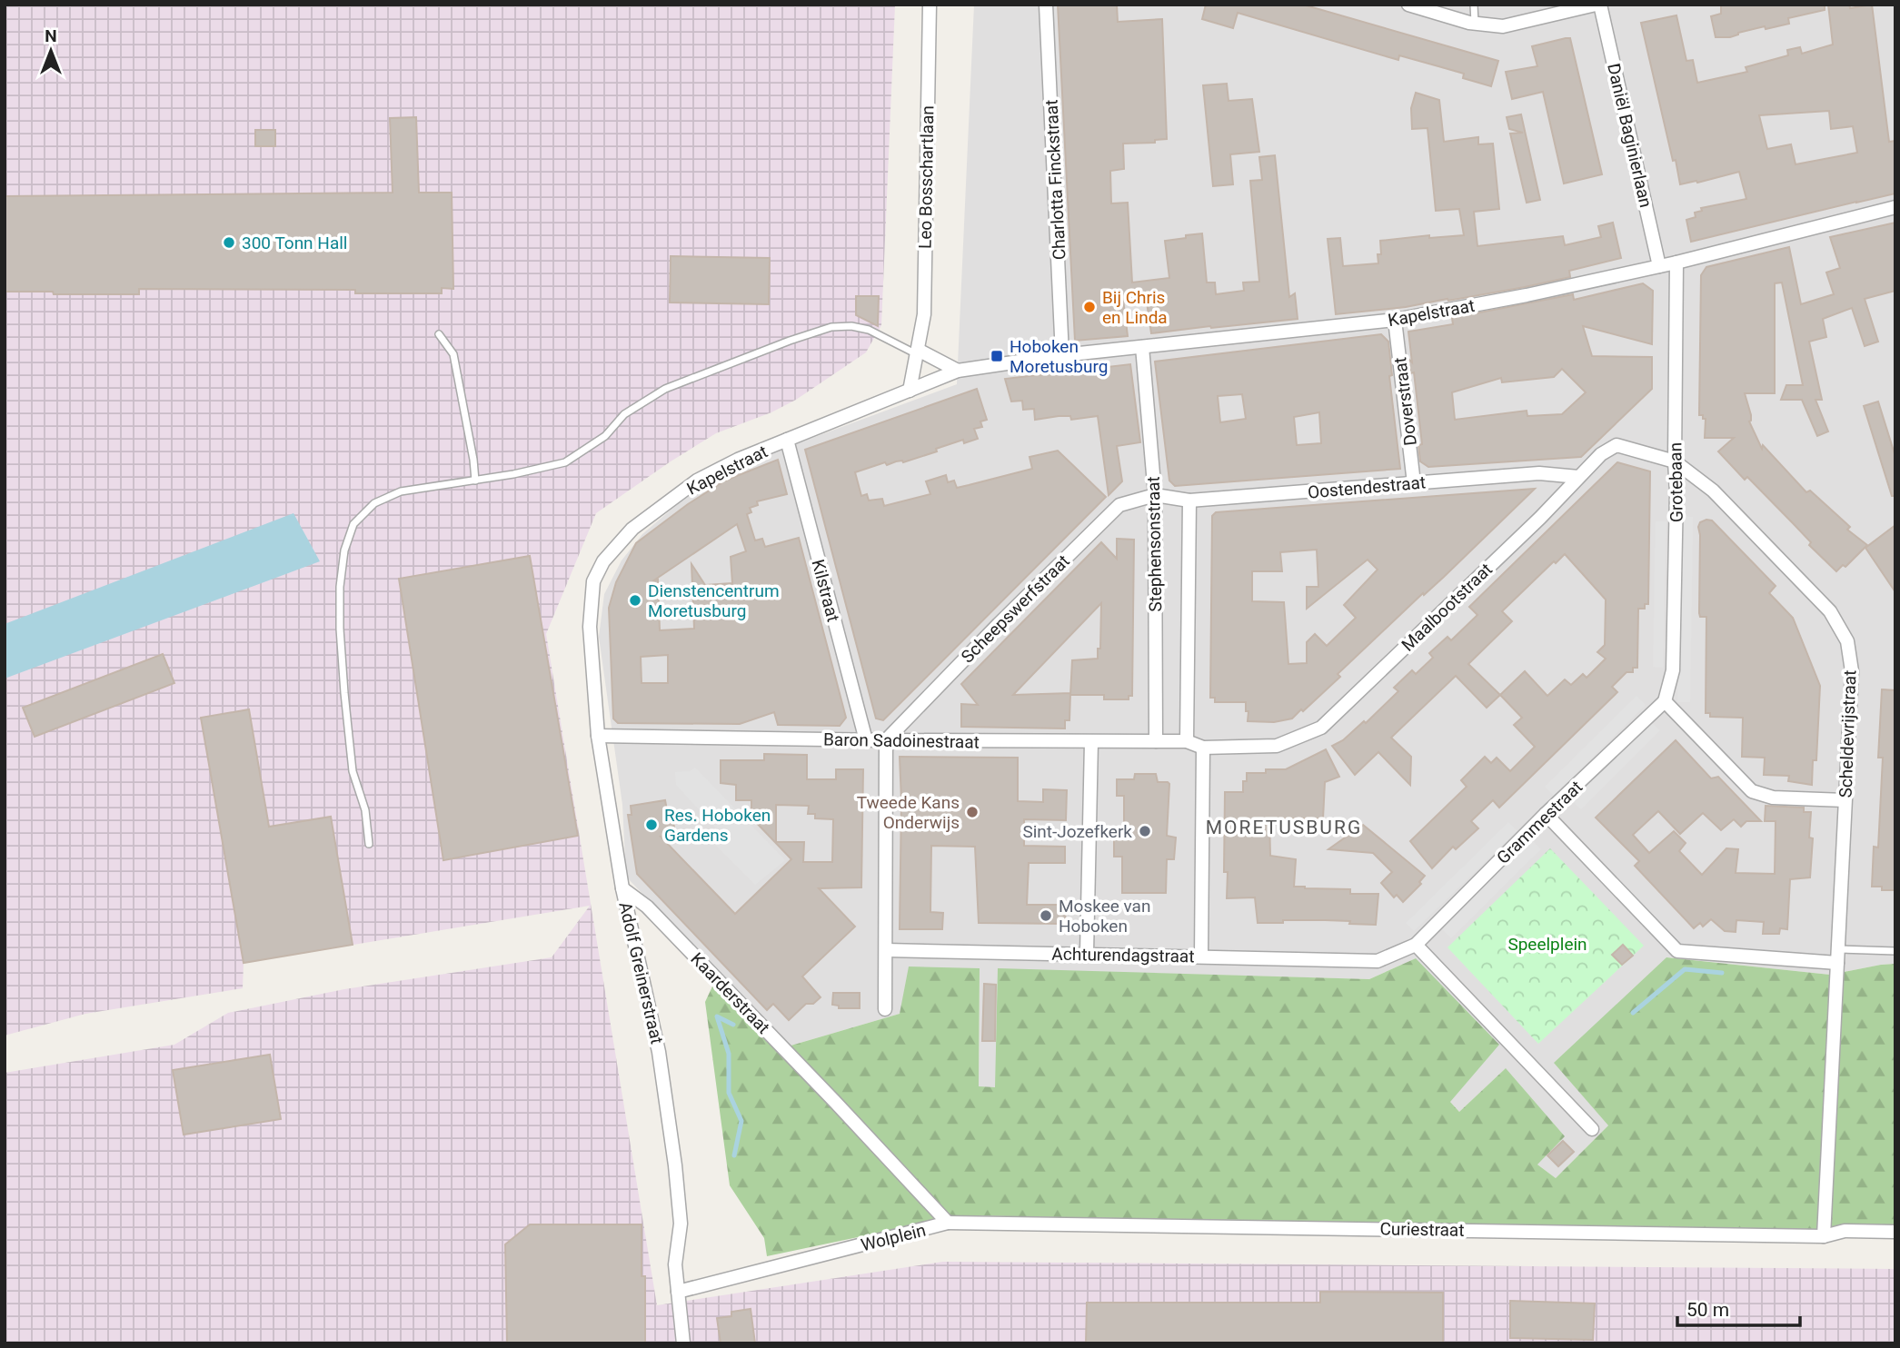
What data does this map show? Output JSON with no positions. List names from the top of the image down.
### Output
{
  "streets": {
    "street": [
      "Daniël Baginierlaan",
      "Leo Bosschartlaan",
      "Charlotta Finckstraat",
      "Kapelstraat",
      "Doverstraat",
      "Grotebaan",
      "Oostendestraat",
      "Stephensonstraat",
      "Kilstraat",
      "Maalbootstraat",
      "Scheepswerfstraat",
      "Scheldevrijstraat",
      "Baron Sadoinestraat",
      "Grammestraat",
      "Achturendagstraat",
      "Adolf Greinerstraat",
      "Kaarderstraat",
      "Curiestraat",
      "Wolplein"
    ]
  },
  "crossings": [
    ["Daniël Baginierlaan", "Kapelstraat"],
    ["Charlotta Finckstraat", "Kapelstraat"],
    ["Kapelstraat", "Doverstraat"],
    ["Kapelstraat", "Grotebaan"],
    ["Kapelstraat", "Stephensonstraat"],
    ["Kapelstraat", "Kilstraat"],
    ["Kapelstraat", "Adolf Greinerstraat"],
    ["Doverstraat", "Oostendestraat"],
    ["Grotebaan", "Maalbootstraat"],
    ["Grotebaan", "Scheldevrijstraat"],
    ["Grotebaan", "Grammestraat"],
    ["Oostendestraat", "Stephensonstraat"],
    ["Oostendestraat", "Maalbootstraat"],
    ["Oostendestraat", "Scheepswerfstraat"],
    ["Stephensonstraat", "Scheepswerfstraat"],
    ["Stephensonstraat", "Baron Sadoinestraat"],
    ["Kilstraat", "Baron Sadoinestraat"],
    ["Maalbootstraat", "Scheldevrijstraat"],
    ["Maalbootstraat", "Baron Sadoinestraat"],
    ["Scheepswerfstraat", "Baron Sadoinestraat"],
    ["Scheldevrijstraat", "Curiestraat"],
    ["Baron Sadoinestraat", "Adolf Greinerstraat"],
    ["Grammestraat", "Achturendagstraat"],
    ["Adolf Greinerstraat", "Kaarderstraat"],
    ["Adolf Greinerstraat", "Wolplein"],
    ["Kaarderstraat", "Wolplein"],
    ["Curiestraat", "Wolplein"]
  ],
  "districts": ["MORETUSBURG"],
  "parks": ["Speelplein"],
  "places": {
    "other": [
      "300 Tonn Hall",
      "Bij Chris en Linda",
      "Dienstencentrum Moretusburg",
      "Tweede Kans Onderwijs",
      "Res. Hoboken Gardens",
      "Sint-Jozefkerk",
      "Moskee van Hoboken"
    ],
    "transit": ["Hoboken Moretusburg"]
  },
  "scale_bar": "50 m",
  "north": "top"
}
